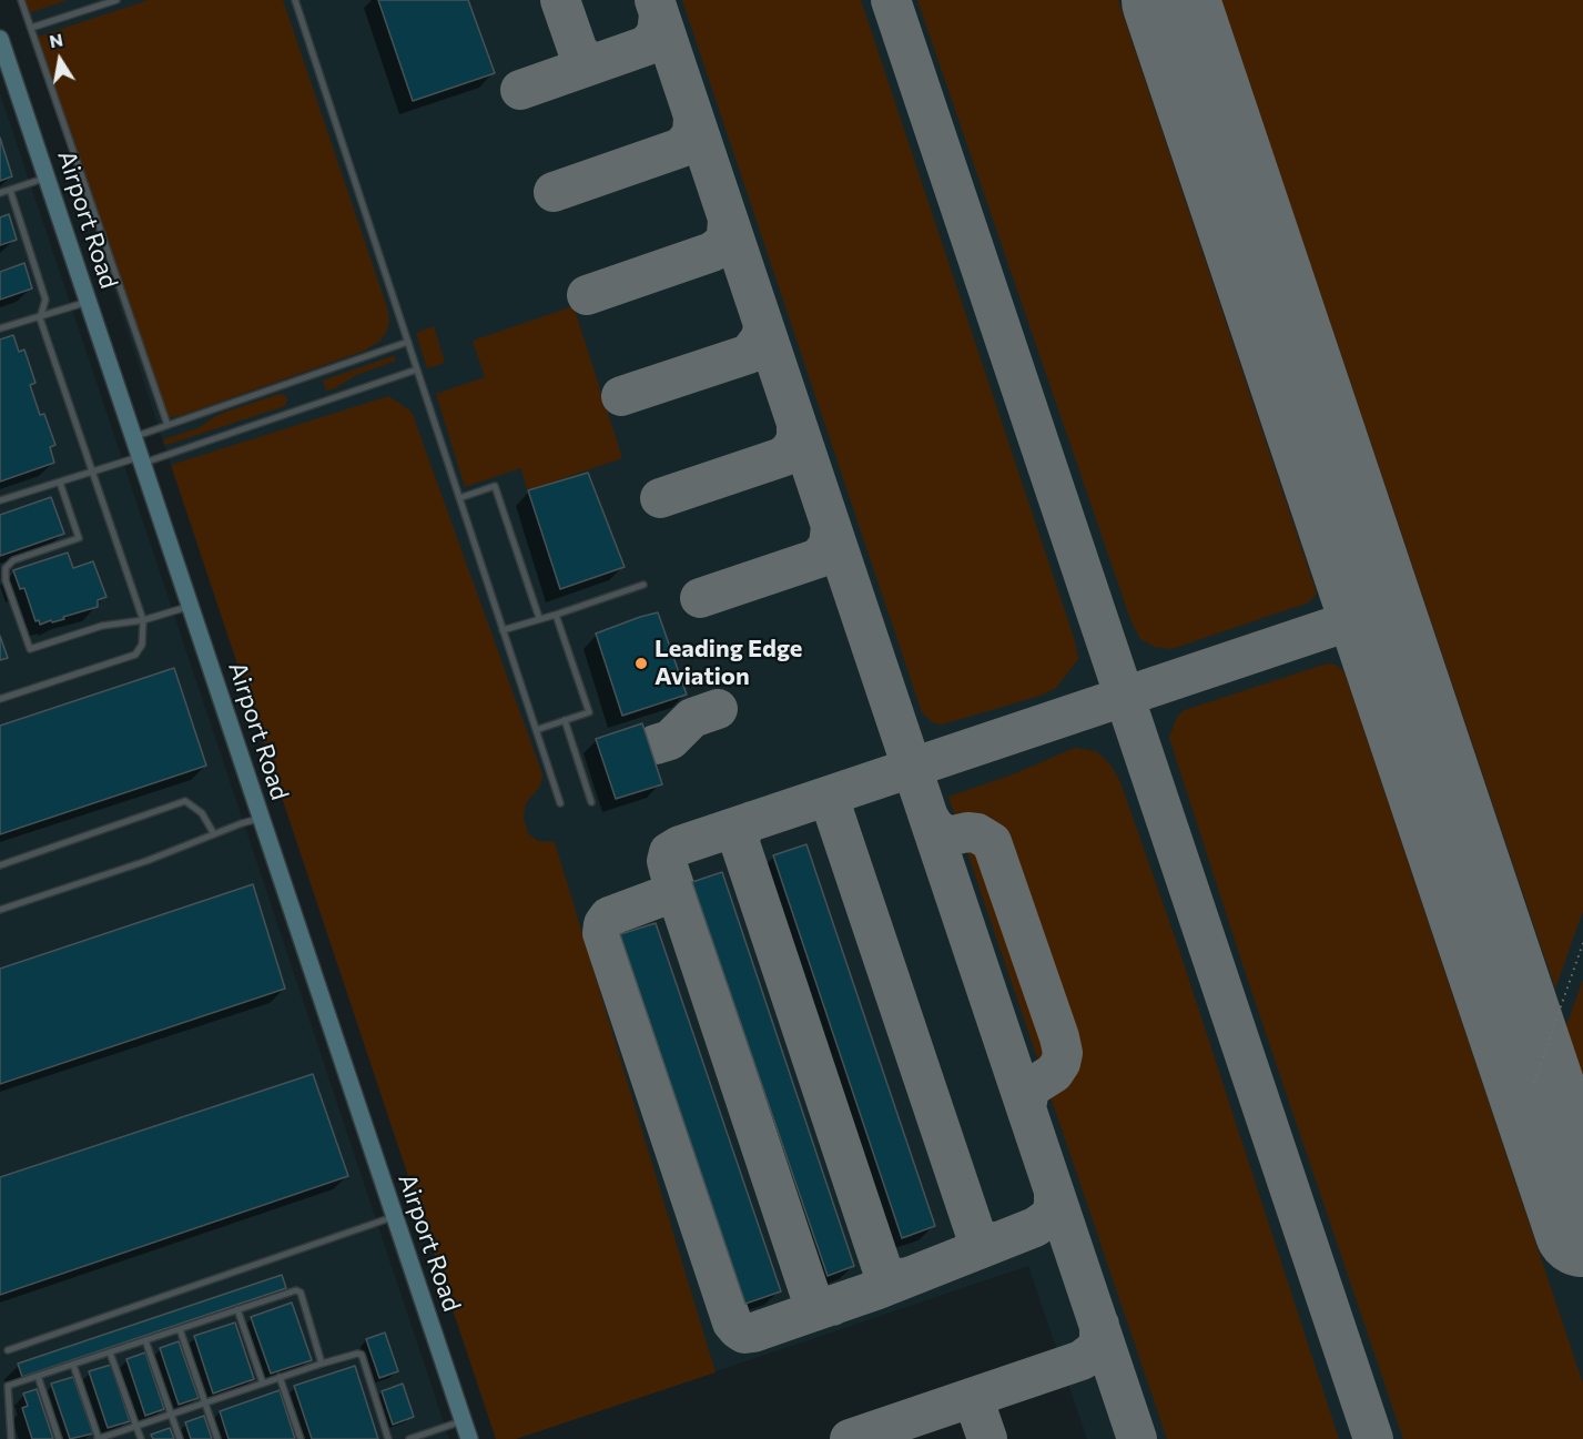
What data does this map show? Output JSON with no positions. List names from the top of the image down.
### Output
{
  "streets": {
    "street": ["Airport Road"]
  },
  "places": ["Leading Edge Aviation"],
  "north": "top"
}
